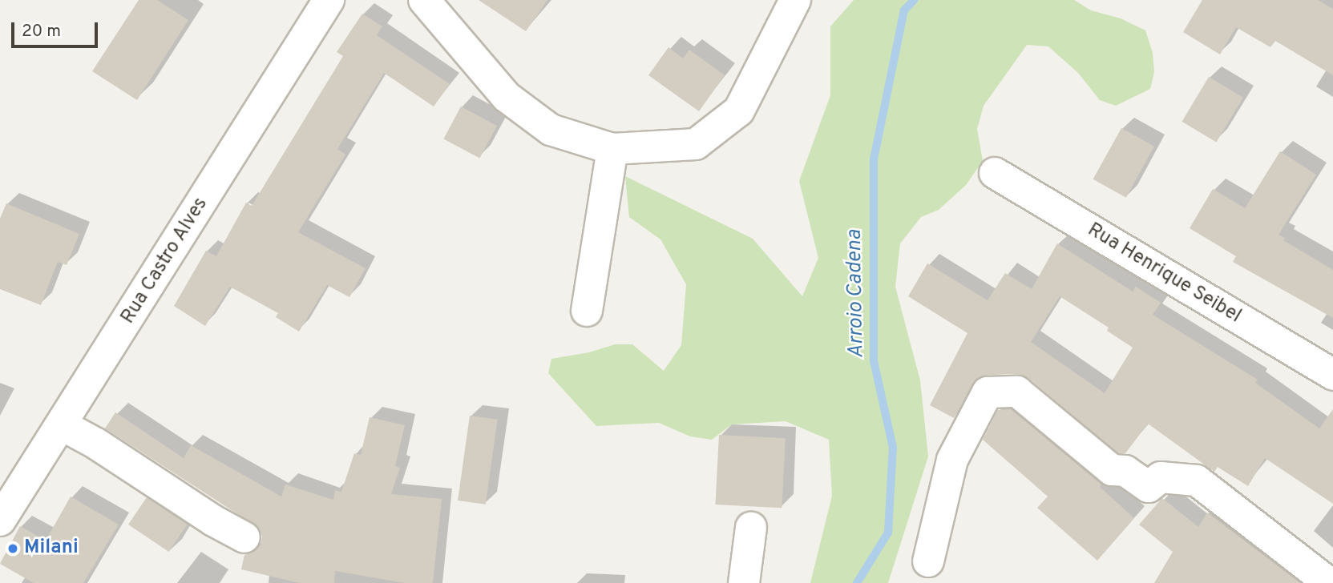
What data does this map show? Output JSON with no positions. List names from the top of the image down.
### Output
{
  "streets": {
    "street": ["Rua Castro Alves", "Rua Henrique Seibel"]
  },
  "water": ["Arroio Cadena"],
  "places": ["Milani"],
  "scale_bar": "20 m"
}
